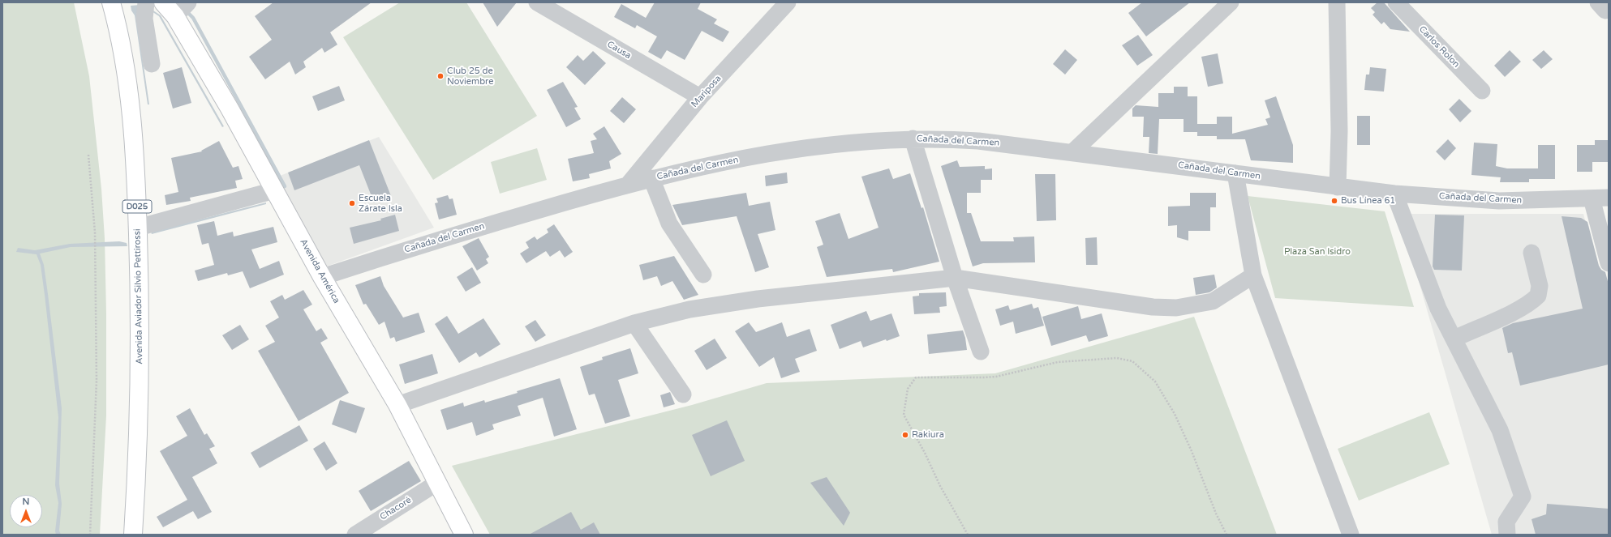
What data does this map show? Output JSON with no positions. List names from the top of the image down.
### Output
{
  "streets": {
    "main road": ["D025", "Avenida América", "Avenida Aviador Silvio Pettirossi"],
    "street": [
      "Carlos Rolon",
      "Causa",
      "Mariposa",
      "Cañada del Carmen",
      "Chacoré"
    ]
  },
  "crossings": [
    ["Causa", "Mariposa"],
    ["Mariposa", "Cañada del Carmen"],
    ["Cañada del Carmen", "Avenida América"],
    ["Avenida América", "Chacoré"]
  ],
  "parks": ["Plaza San Isidro"],
  "places": [
    "Club 25 de Noviembre",
    "Bus Línea 61",
    "Escuela Zárate Isla",
    "Rakiura"
  ],
  "north": "top"
}
